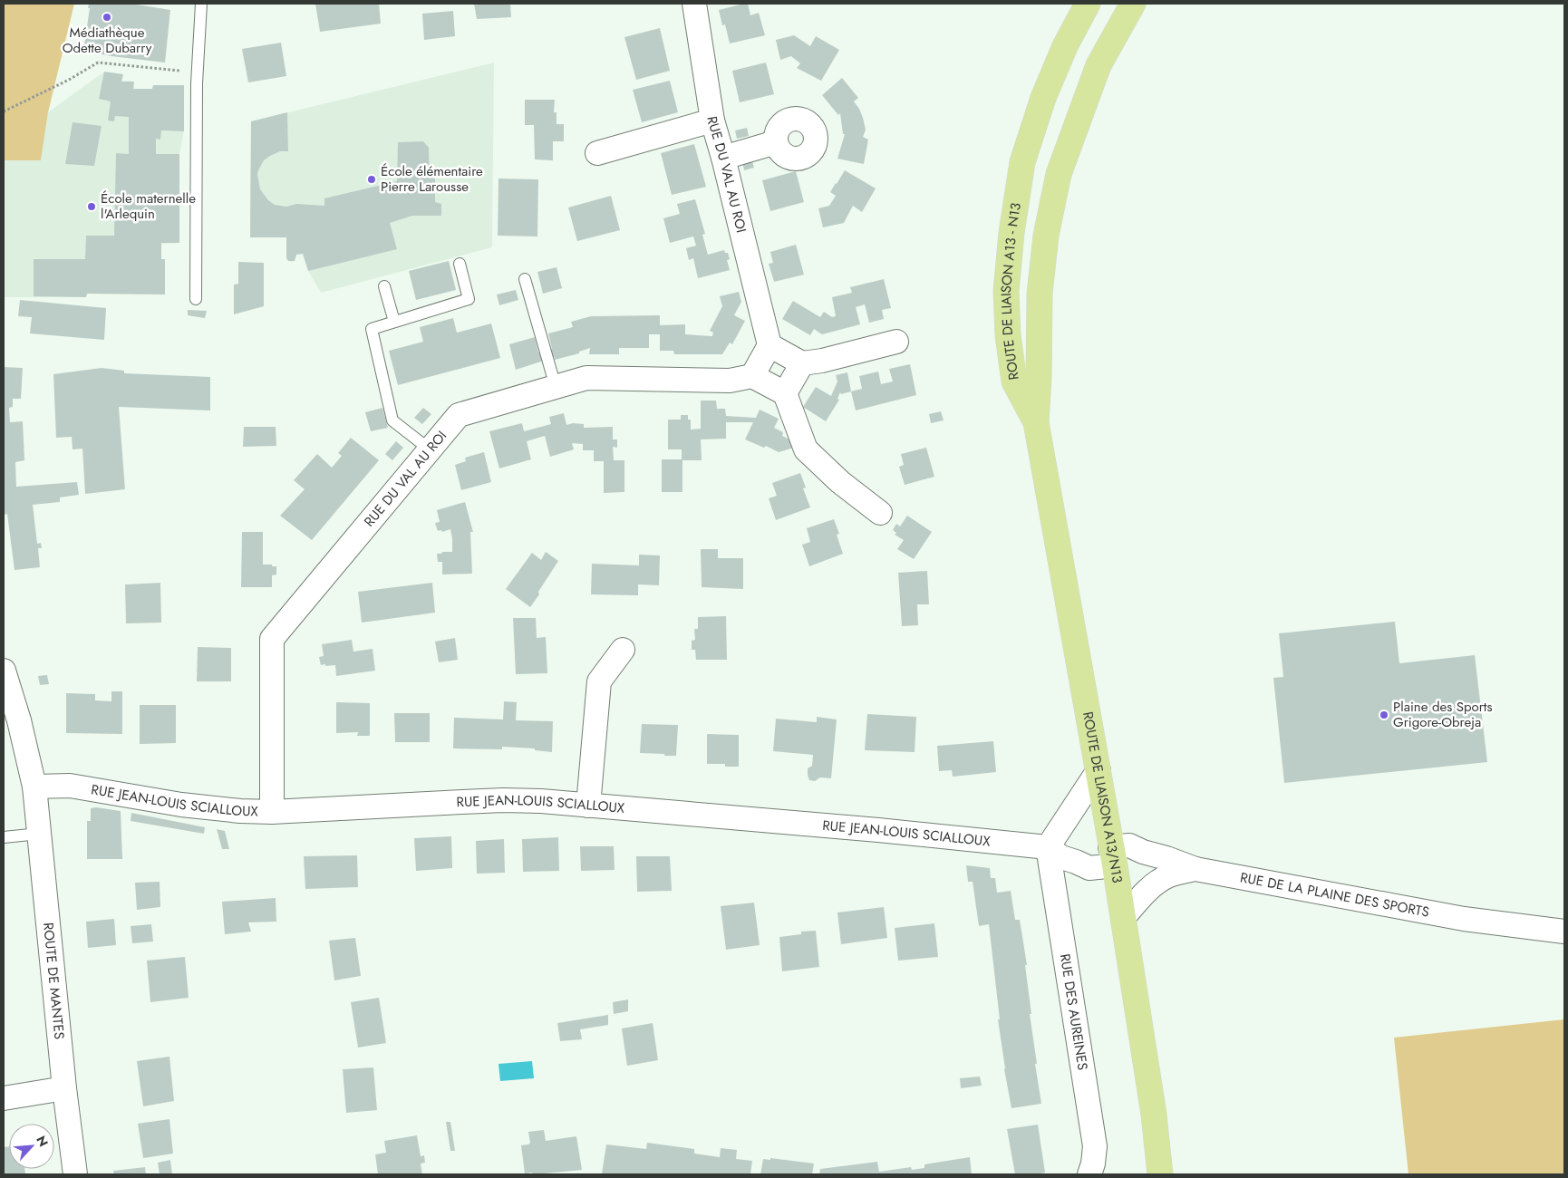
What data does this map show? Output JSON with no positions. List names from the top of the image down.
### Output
{
  "streets": {
    "main road": ["ROUTE DE LIAISON A13 - N13", "ROUTE DE LIAISON A13/N13"],
    "street": [
      "RUE DU VAL AU ROI",
      "RUE JEAN-LOUIS SCIALLOUX",
      "RUE DE LA PLAINE DES SPORTS",
      "ROUTE DE MANTES",
      "RUE DES AUREINES"
    ]
  },
  "crossings": [
    ["RUE DU VAL AU ROI", "RUE JEAN-LOUIS SCIALLOUX"],
    ["ROUTE DE LIAISON A13 - N13", "ROUTE DE LIAISON A13/N13"],
    ["ROUTE DE LIAISON A13/N13", "RUE JEAN-LOUIS SCIALLOUX"],
    ["ROUTE DE LIAISON A13/N13", "RUE DE LA PLAINE DES SPORTS"],
    ["RUE JEAN-LOUIS SCIALLOUX", "ROUTE DE MANTES"],
    ["RUE JEAN-LOUIS SCIALLOUX", "RUE DES AUREINES"]
  ],
  "places": [
    "Médiathèque Odette Dubarry",
    "École élémentaire Pierre Larousse",
    "École maternelle l'Arlequin",
    "Plaine des Sports Grigore-Obreja"
  ],
  "north": "top right"
}
